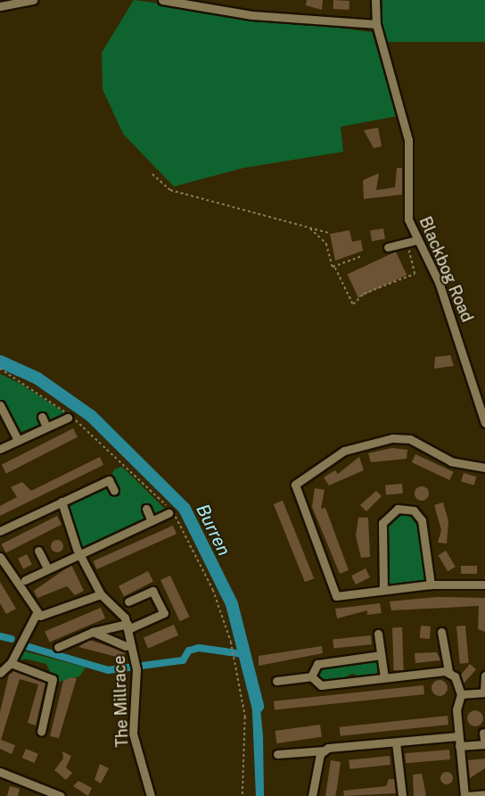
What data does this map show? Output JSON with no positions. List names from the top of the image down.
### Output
{
  "streets": {
    "street": ["Blackbog Road", "The Millrace"]
  },
  "water": ["Burren"]
}
